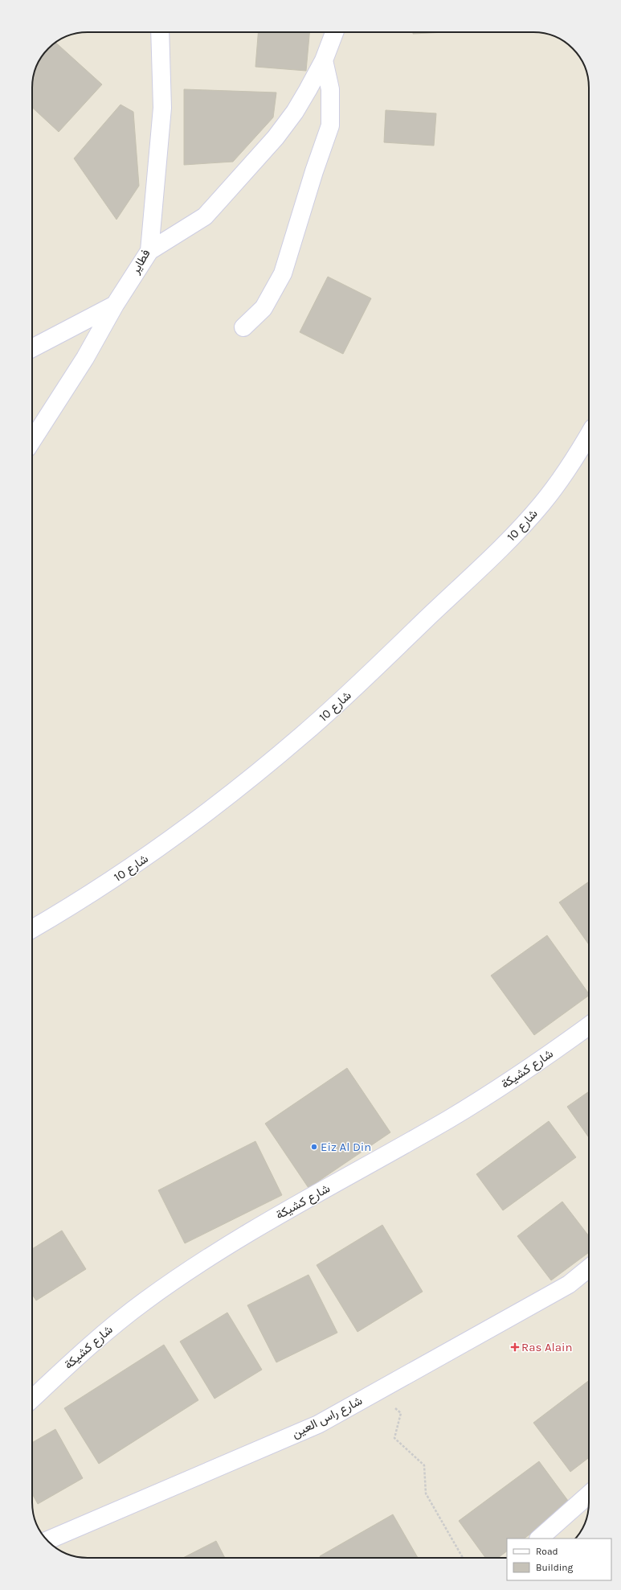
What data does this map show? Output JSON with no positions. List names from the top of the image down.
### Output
{
  "streets": {
    "street": [
      "فطاير",
      "شارع 10",
      "شارع كشيكة",
      "شارع راس العين"
    ]
  },
  "places": {
    "other": ["Eiz Al Din"],
    "health": ["Ras Alain"]
  },
  "legend": ["Road", "Building"]
}
